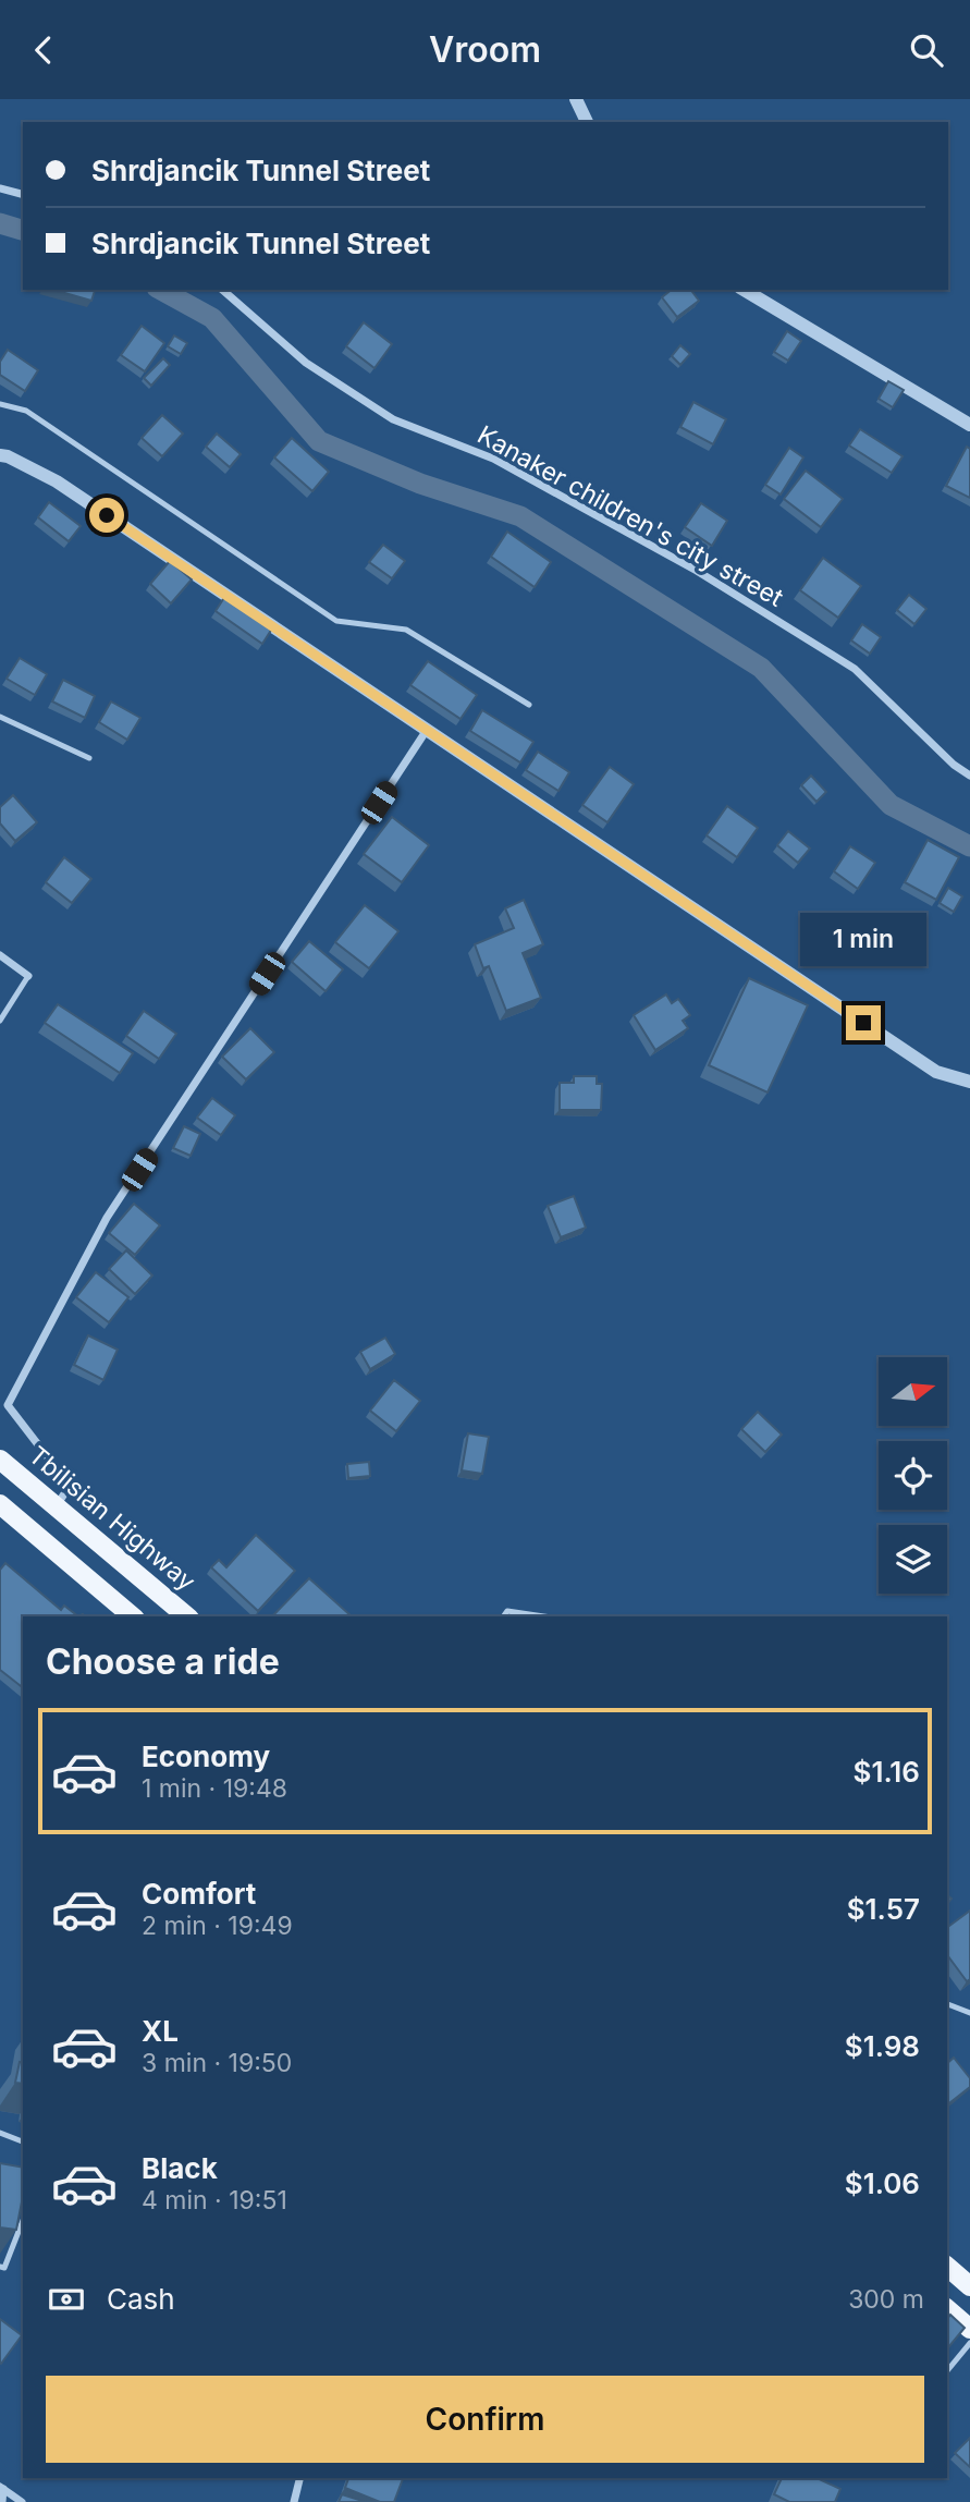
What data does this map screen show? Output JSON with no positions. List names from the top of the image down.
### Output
{
  "streets": {
    "main road": ["Tbilisian Highway"],
    "street": ["Kanaker children's city street"]
  },
  "north": "right",
  "page": {
    "header": "Vroom",
    "banner": ["Shrdjancik Tunnel Street", "Shrdjancik Tunnel Street"],
    "bubble": "1 min",
    "heading": "Choose a ride",
    "list": [
      {
        "name": "Economy",
        "note": "1 min · 19:48",
        "value": "$1.16"
      },
      {
        "name": "Comfort",
        "note": "2 min · 19:49",
        "value": "$1.57"
      },
      {
        "name": "XL",
        "note": "3 min · 19:50",
        "value": "$1.98"
      },
      {
        "name": "Black",
        "note": "4 min · 19:51",
        "value": "$1.06"
      }
    ],
    "pay": ["Cash", "300 m"],
    "buttons": "Confirm"
  }
}
